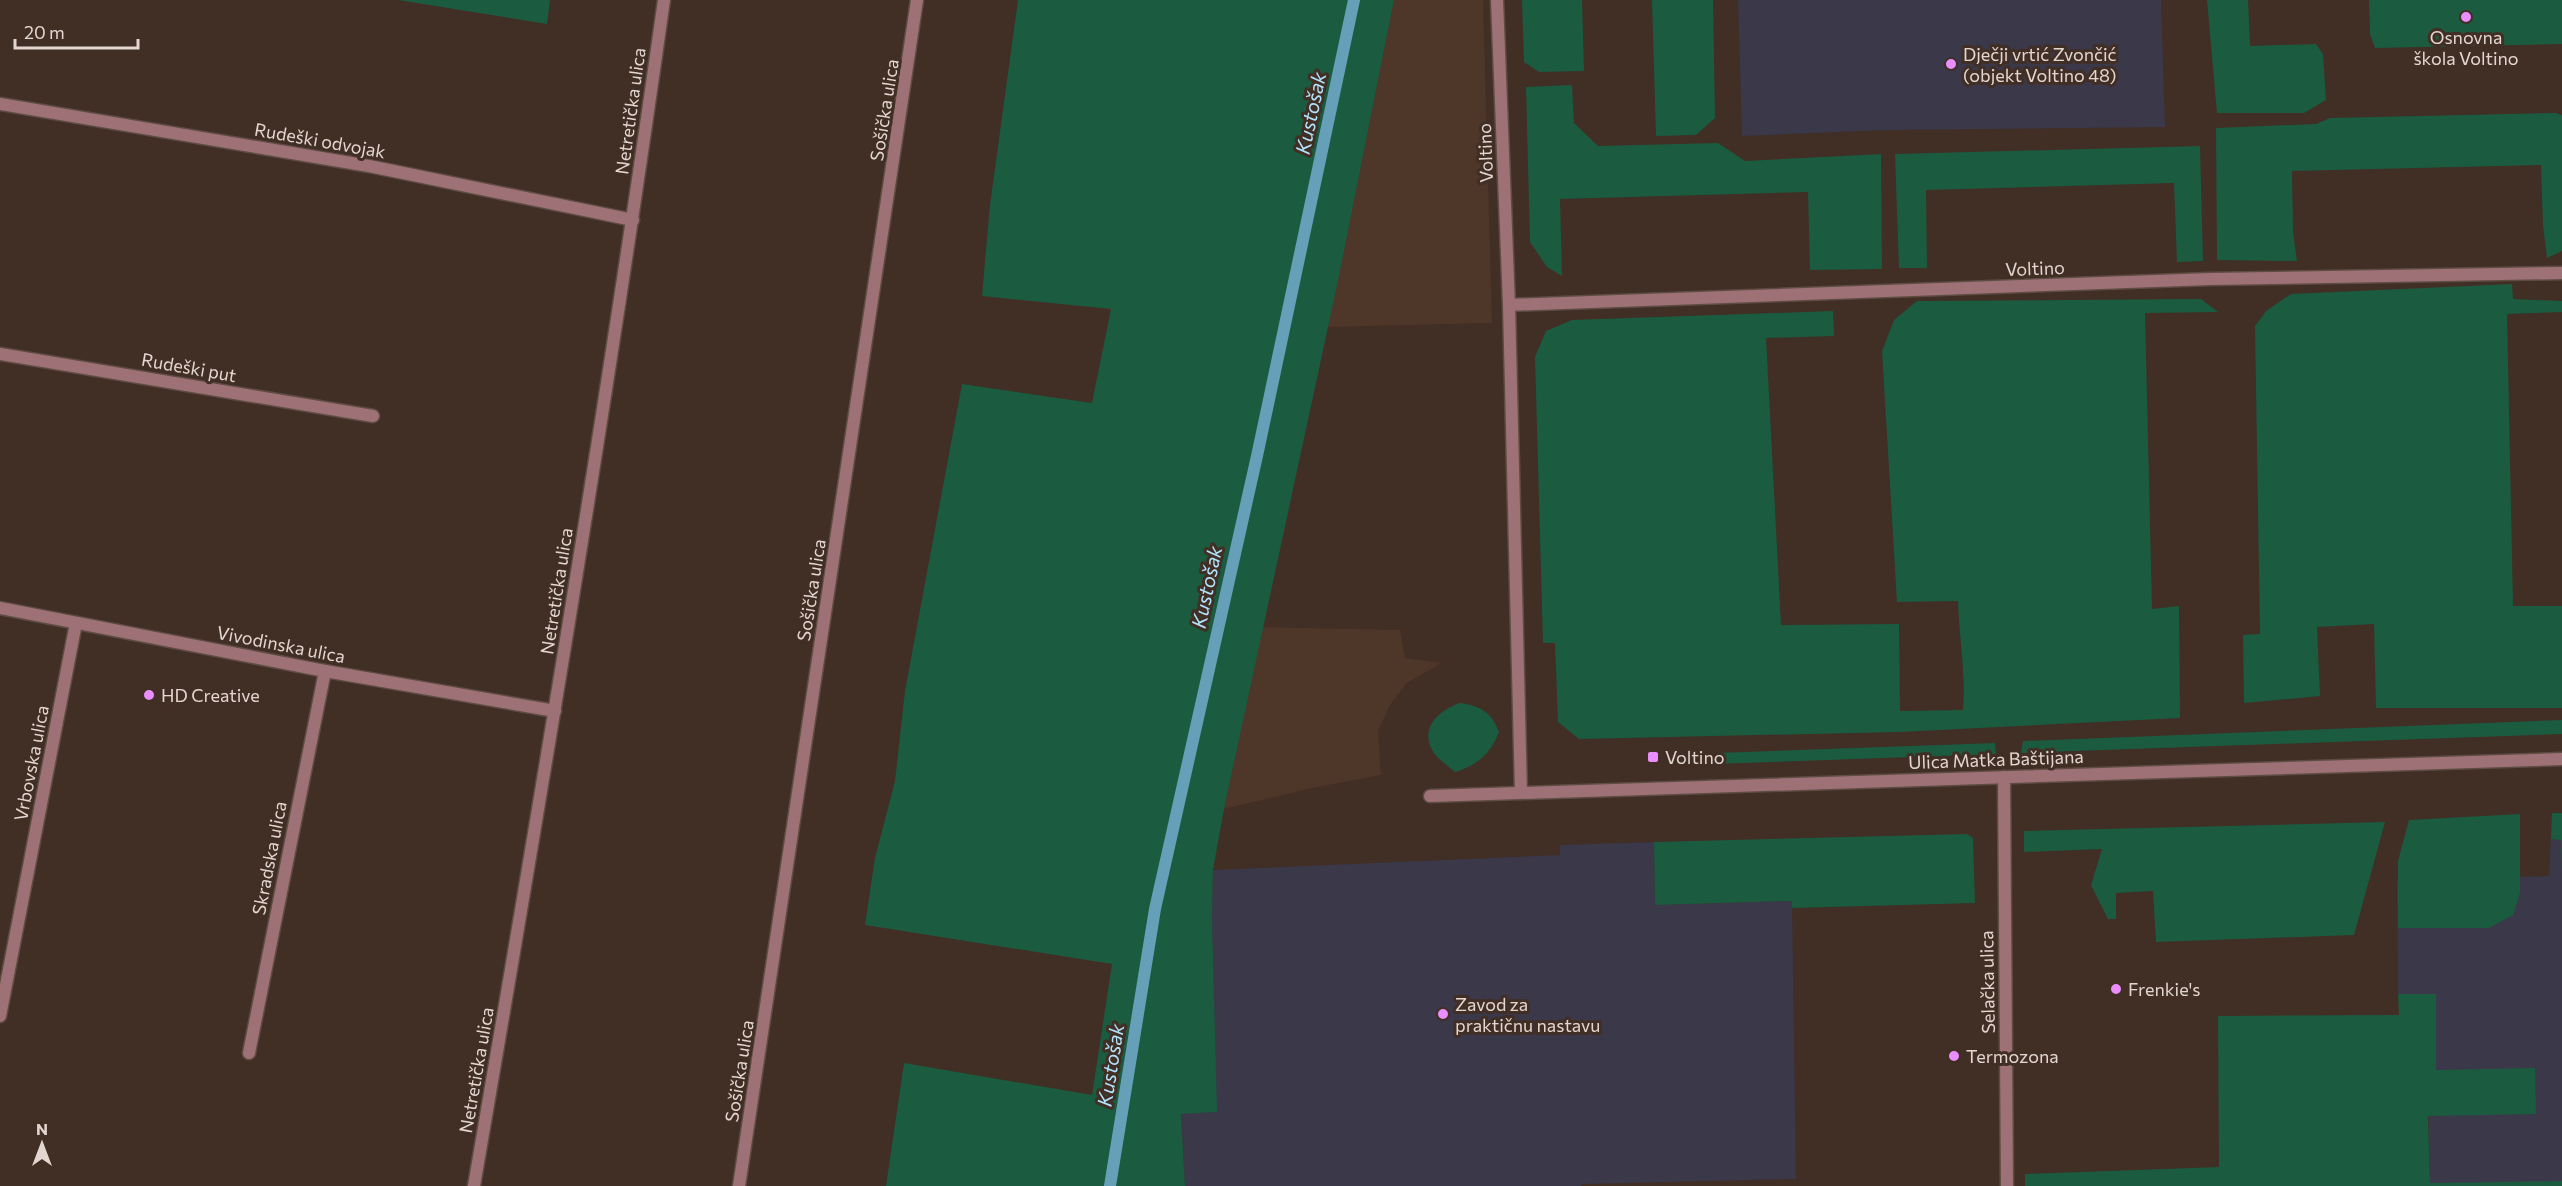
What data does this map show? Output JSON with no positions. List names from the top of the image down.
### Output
{
  "streets": {
    "street": [
      "Sošička ulica",
      "Netretička ulica",
      "Rudeški odvojak",
      "Voltino",
      "Rudeški put",
      "Vivodinska ulica",
      "Ulica Matka Baštijana",
      "Vrbovska ulica",
      "Skradska ulica",
      "Selačka ulica"
    ]
  },
  "crossings": [
    ["Netretička ulica", "Rudeški odvojak"],
    ["Netretička ulica", "Vivodinska ulica"],
    ["Voltino", "Ulica Matka Baštijana"],
    ["Vivodinska ulica", "Vrbovska ulica"],
    ["Vivodinska ulica", "Skradska ulica"],
    ["Ulica Matka Baštijana", "Selačka ulica"]
  ],
  "water": ["Kustošak"],
  "places": {
    "other": [
      "Osnovna škola Voltino",
      "Dječji vrtić Zvončić (objekt Voltino 48)",
      "HD Creative",
      "Frenkie's",
      "Zavod za praktičnu nastavu",
      "Termozona"
    ],
    "transit": ["Voltino"]
  },
  "scale_bar": "20 m",
  "north": "top"
}
